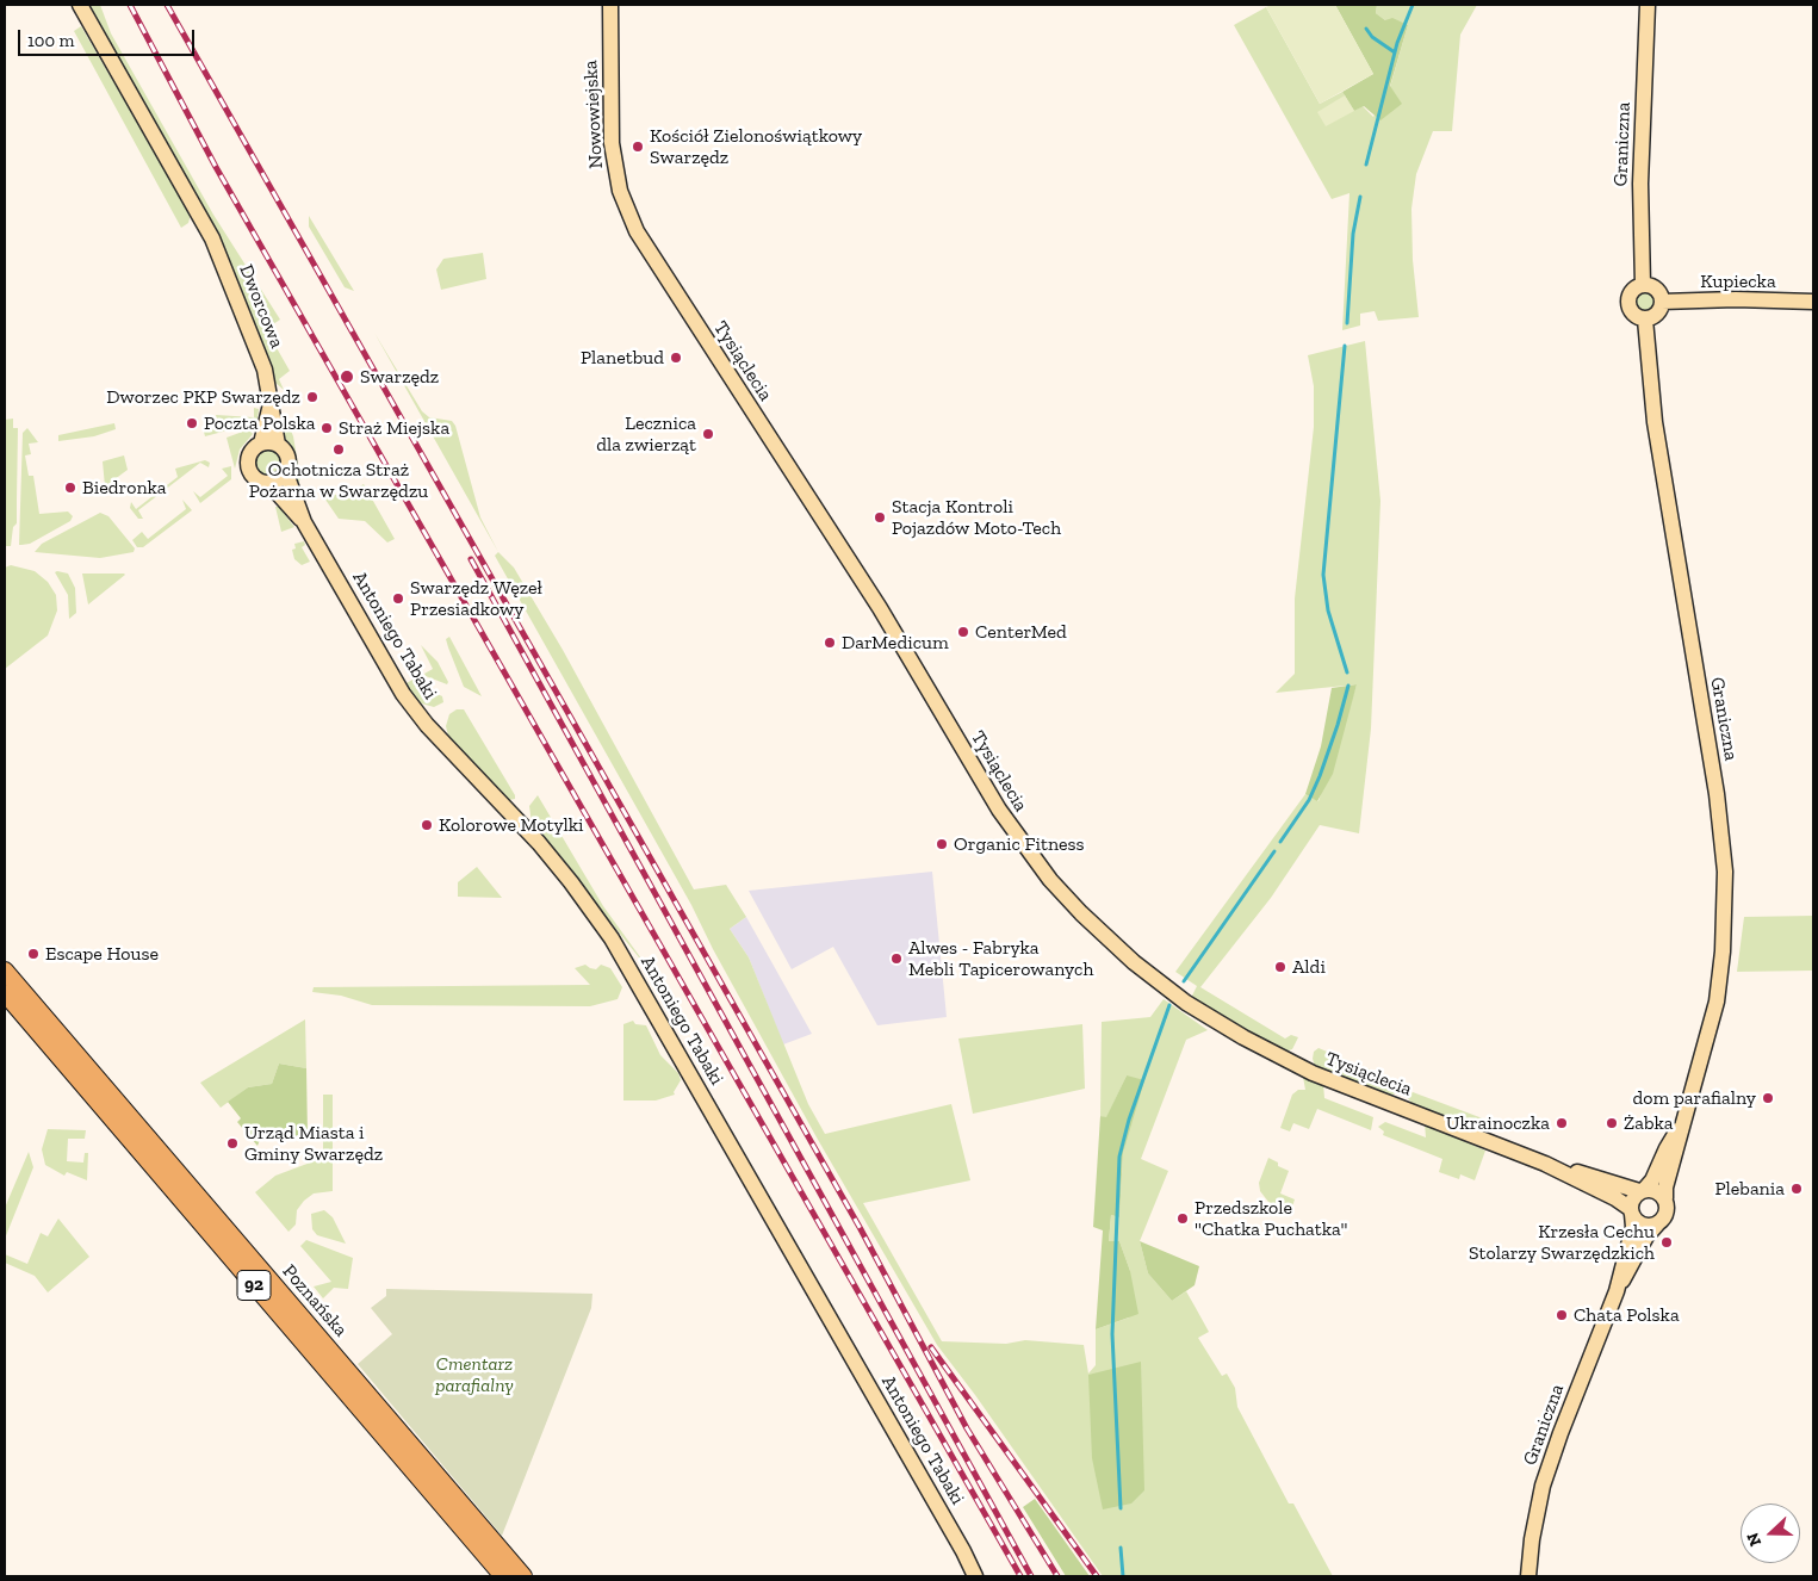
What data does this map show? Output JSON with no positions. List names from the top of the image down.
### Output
{
  "streets": {
    "main road": ["92", "Poznańska"],
    "street": [
      "Nowowiejska",
      "Graniczna",
      "Kupiecka",
      "Dworcowa",
      "Tysiąclecia",
      "Antoniego Tabaki"
    ]
  },
  "crossings": [
    ["Nowowiejska", "Tysiąclecia"],
    ["Graniczna", "Kupiecka"],
    ["Graniczna", "Tysiąclecia"],
    ["Dworcowa", "Antoniego Tabaki"]
  ],
  "parks": ["Cmentarz parafialny"],
  "places": [
    "Kościół Zielonoświątkowy Swarzędz",
    "Planetbud",
    "Swarzędz",
    "Dworzec PKP Swarzędz",
    "Poczta Polska",
    "Straż Miejska",
    "Lecznica dla zwierząt",
    "Ochotnicza Straż Pożarna w Swarzędzu",
    "Biedronka",
    "Stacja Kontroli Pojazdów Moto-Tech",
    "Swarzędz Węzeł Przesiadkowy",
    "CenterMed",
    "DarMedicum",
    "Kolorowe Motylki",
    "Organic Fitness",
    "Escape House",
    "Alwes - Fabryka Mebli Tapicerowanych",
    "Aldi",
    "dom parafialny",
    "Ukrainoczka",
    "Żabka",
    "Urząd Miasta i Gminy Swarzędz",
    "Plebania",
    "Przedszkole \"Chatka Puchatka\"",
    "Krzesła Cechu Stolarzy Swarzędzkich",
    "Chata Polska"
  ],
  "scale_bar": "100 m",
  "north": "left"
}
